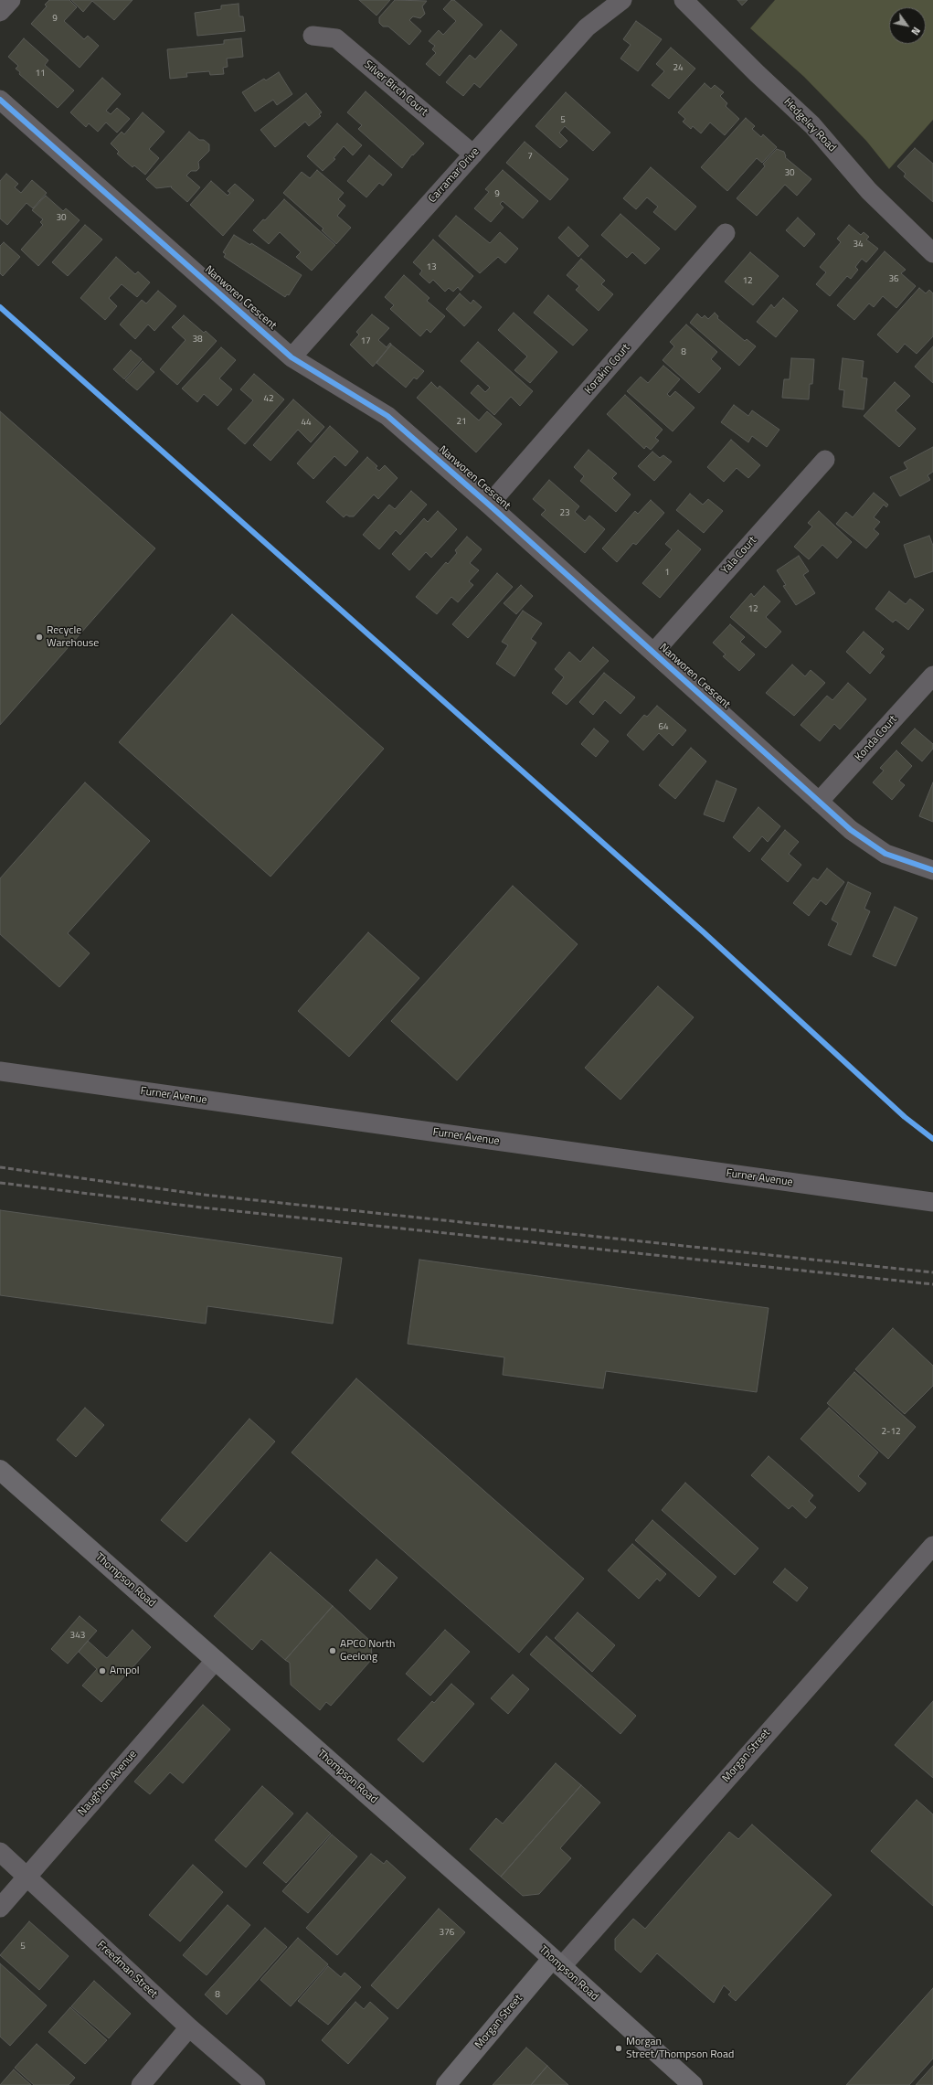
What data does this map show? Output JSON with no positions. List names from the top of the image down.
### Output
{
  "streets": {
    "main road": ["Thompson Road", "Morgan Street"],
    "street": [
      "Silver Birch Court",
      "Hedgeley Road",
      "Carramar Drive",
      "Nanworen Crescent",
      "Korakin Court",
      "Yala Court",
      "Konda Court",
      "Furner Avenue",
      "Naughton Avenue",
      "Freedman Street"
    ]
  },
  "crossings": [
    ["Silver Birch Court", "Carramar Drive"],
    ["Carramar Drive", "Nanworen Crescent"],
    ["Nanworen Crescent", "Korakin Court"],
    ["Nanworen Crescent", "Yala Court"],
    ["Nanworen Crescent", "Konda Court"],
    ["Thompson Road", "Morgan Street"],
    ["Thompson Road", "Naughton Avenue"],
    ["Naughton Avenue", "Freedman Street"]
  ],
  "places": [
    "Recycle Warehouse",
    "APCO North Geelong",
    "Ampol",
    "Morgan Street/Thompson Road"
  ],
  "house_numbers": [
    "9",
    "24",
    "11",
    "5",
    "7",
    "30",
    "9",
    "30",
    "34",
    "13",
    "36",
    "12",
    "38",
    "17",
    "8",
    "42",
    "21",
    "44",
    "23",
    "1",
    "12",
    "64",
    "2-12",
    "343",
    "376",
    "5",
    "8"
  ],
  "north": "bottom right"
}
